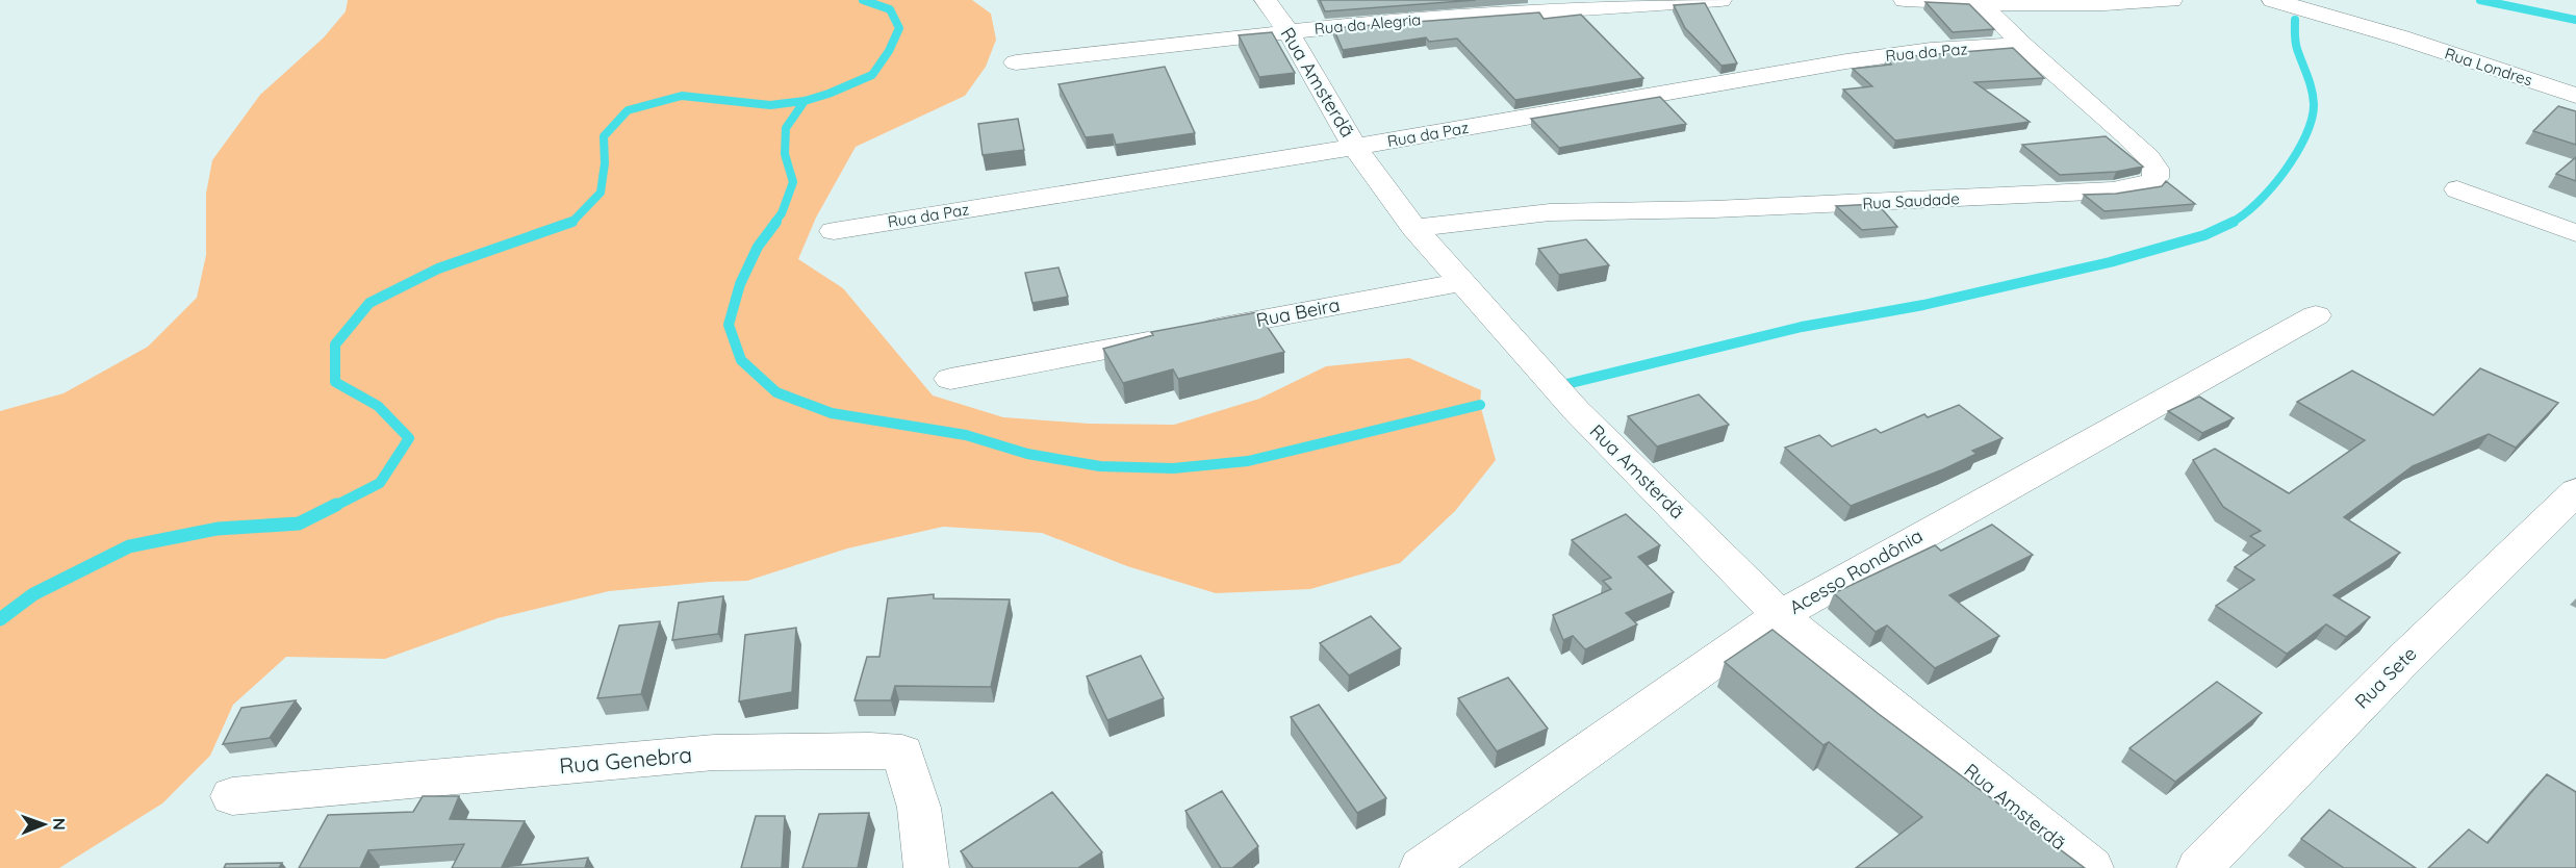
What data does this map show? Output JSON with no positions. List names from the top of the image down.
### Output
{
  "streets": {
    "street": [
      "Rua da Alegria",
      "Rua da Paz",
      "Rua Londres",
      "Rua Amsterdã",
      "Rua Saudade",
      "Rua Beira",
      "Acesso Rondônia",
      "Rua Sete",
      "Rua Genebra"
    ]
  },
  "crossings": [
    ["Rua da Alegria", "Rua Amsterdã"],
    ["Rua da Paz", "Rua Amsterdã"],
    ["Rua da Paz", "Rua Saudade"],
    ["Rua Amsterdã", "Rua Saudade"],
    ["Rua Amsterdã", "Rua Beira"],
    ["Rua Amsterdã", "Acesso Rondônia"]
  ],
  "north": "right"
}
